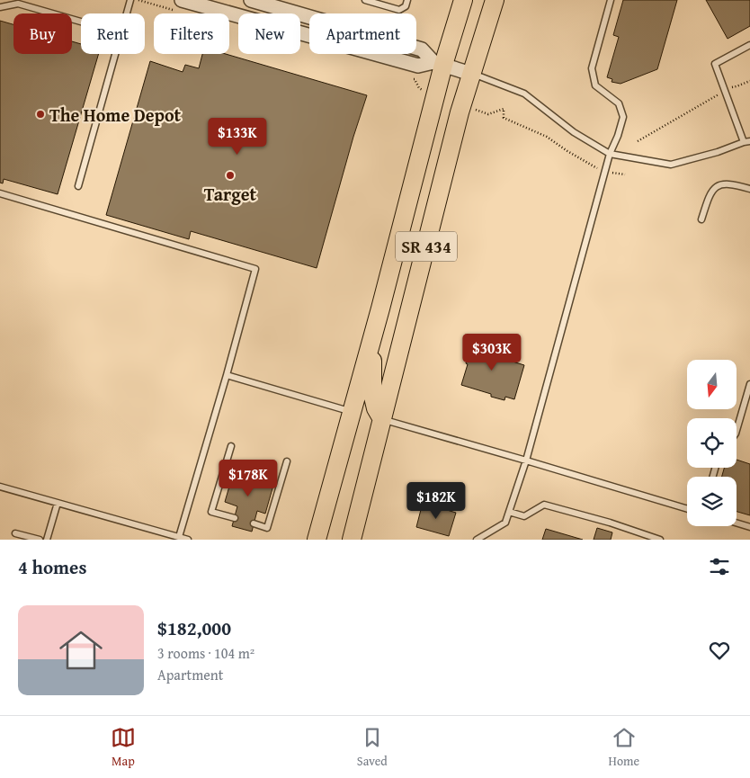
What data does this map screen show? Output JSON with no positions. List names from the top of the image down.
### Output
{
  "streets": {
    "main road": ["SR 434"]
  },
  "places": ["The Home Depot", "Target"],
  "north": "bottom",
  "page": {
    "chip": [
      "Buy",
      "Rent",
      "Filters",
      "New",
      "Apartment"
    ],
    "price": [
      "$133K",
      "$303K",
      "$178K",
      "$182K"
    ],
    "heading": "4 homes",
    "list": [
      {
        "name": "$182,000",
        "note": "3 rooms · 104 m² · Apartment"
      }
    ],
    "tabs": ["Map", "Saved", "Home"]
  }
}
